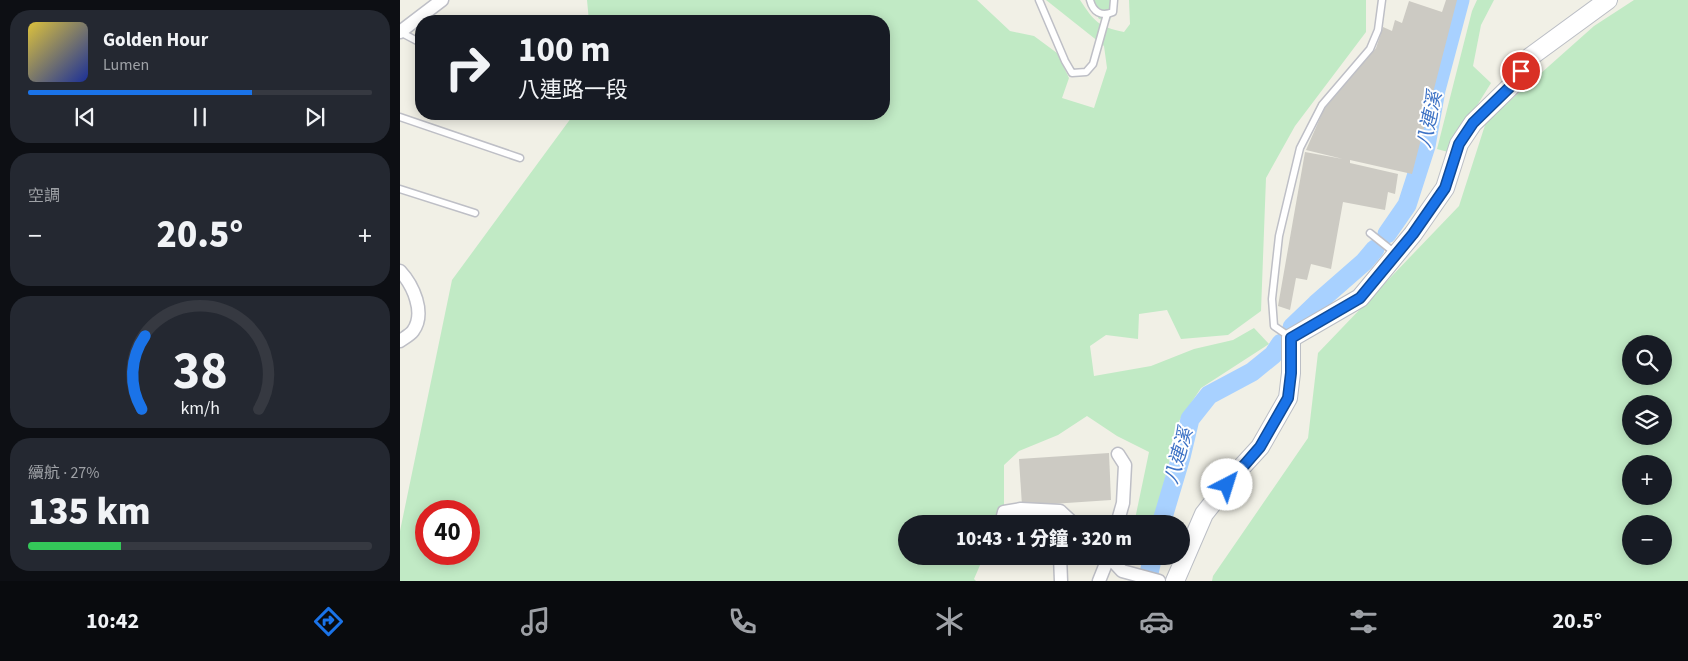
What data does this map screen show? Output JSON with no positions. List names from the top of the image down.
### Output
{
  "water": ["八連溪"],
  "page": {
    "turn": ["100 m", "八連路一段"],
    "song": ["Golden Hour", "Lumen"],
    "tile": [
      "空調",
      ["續航 · 27%", "135 km"]
    ],
    "heat": ["−", "20.5°", "+"],
    "map_buttons": ["+", "−"],
    "limit": "40",
    "trip": "10:43 · 1 分鐘 · 320 m",
    "tabs": ["10:42", "20.5°"],
    "gauge": ["38", "km/h"]
  }
}
